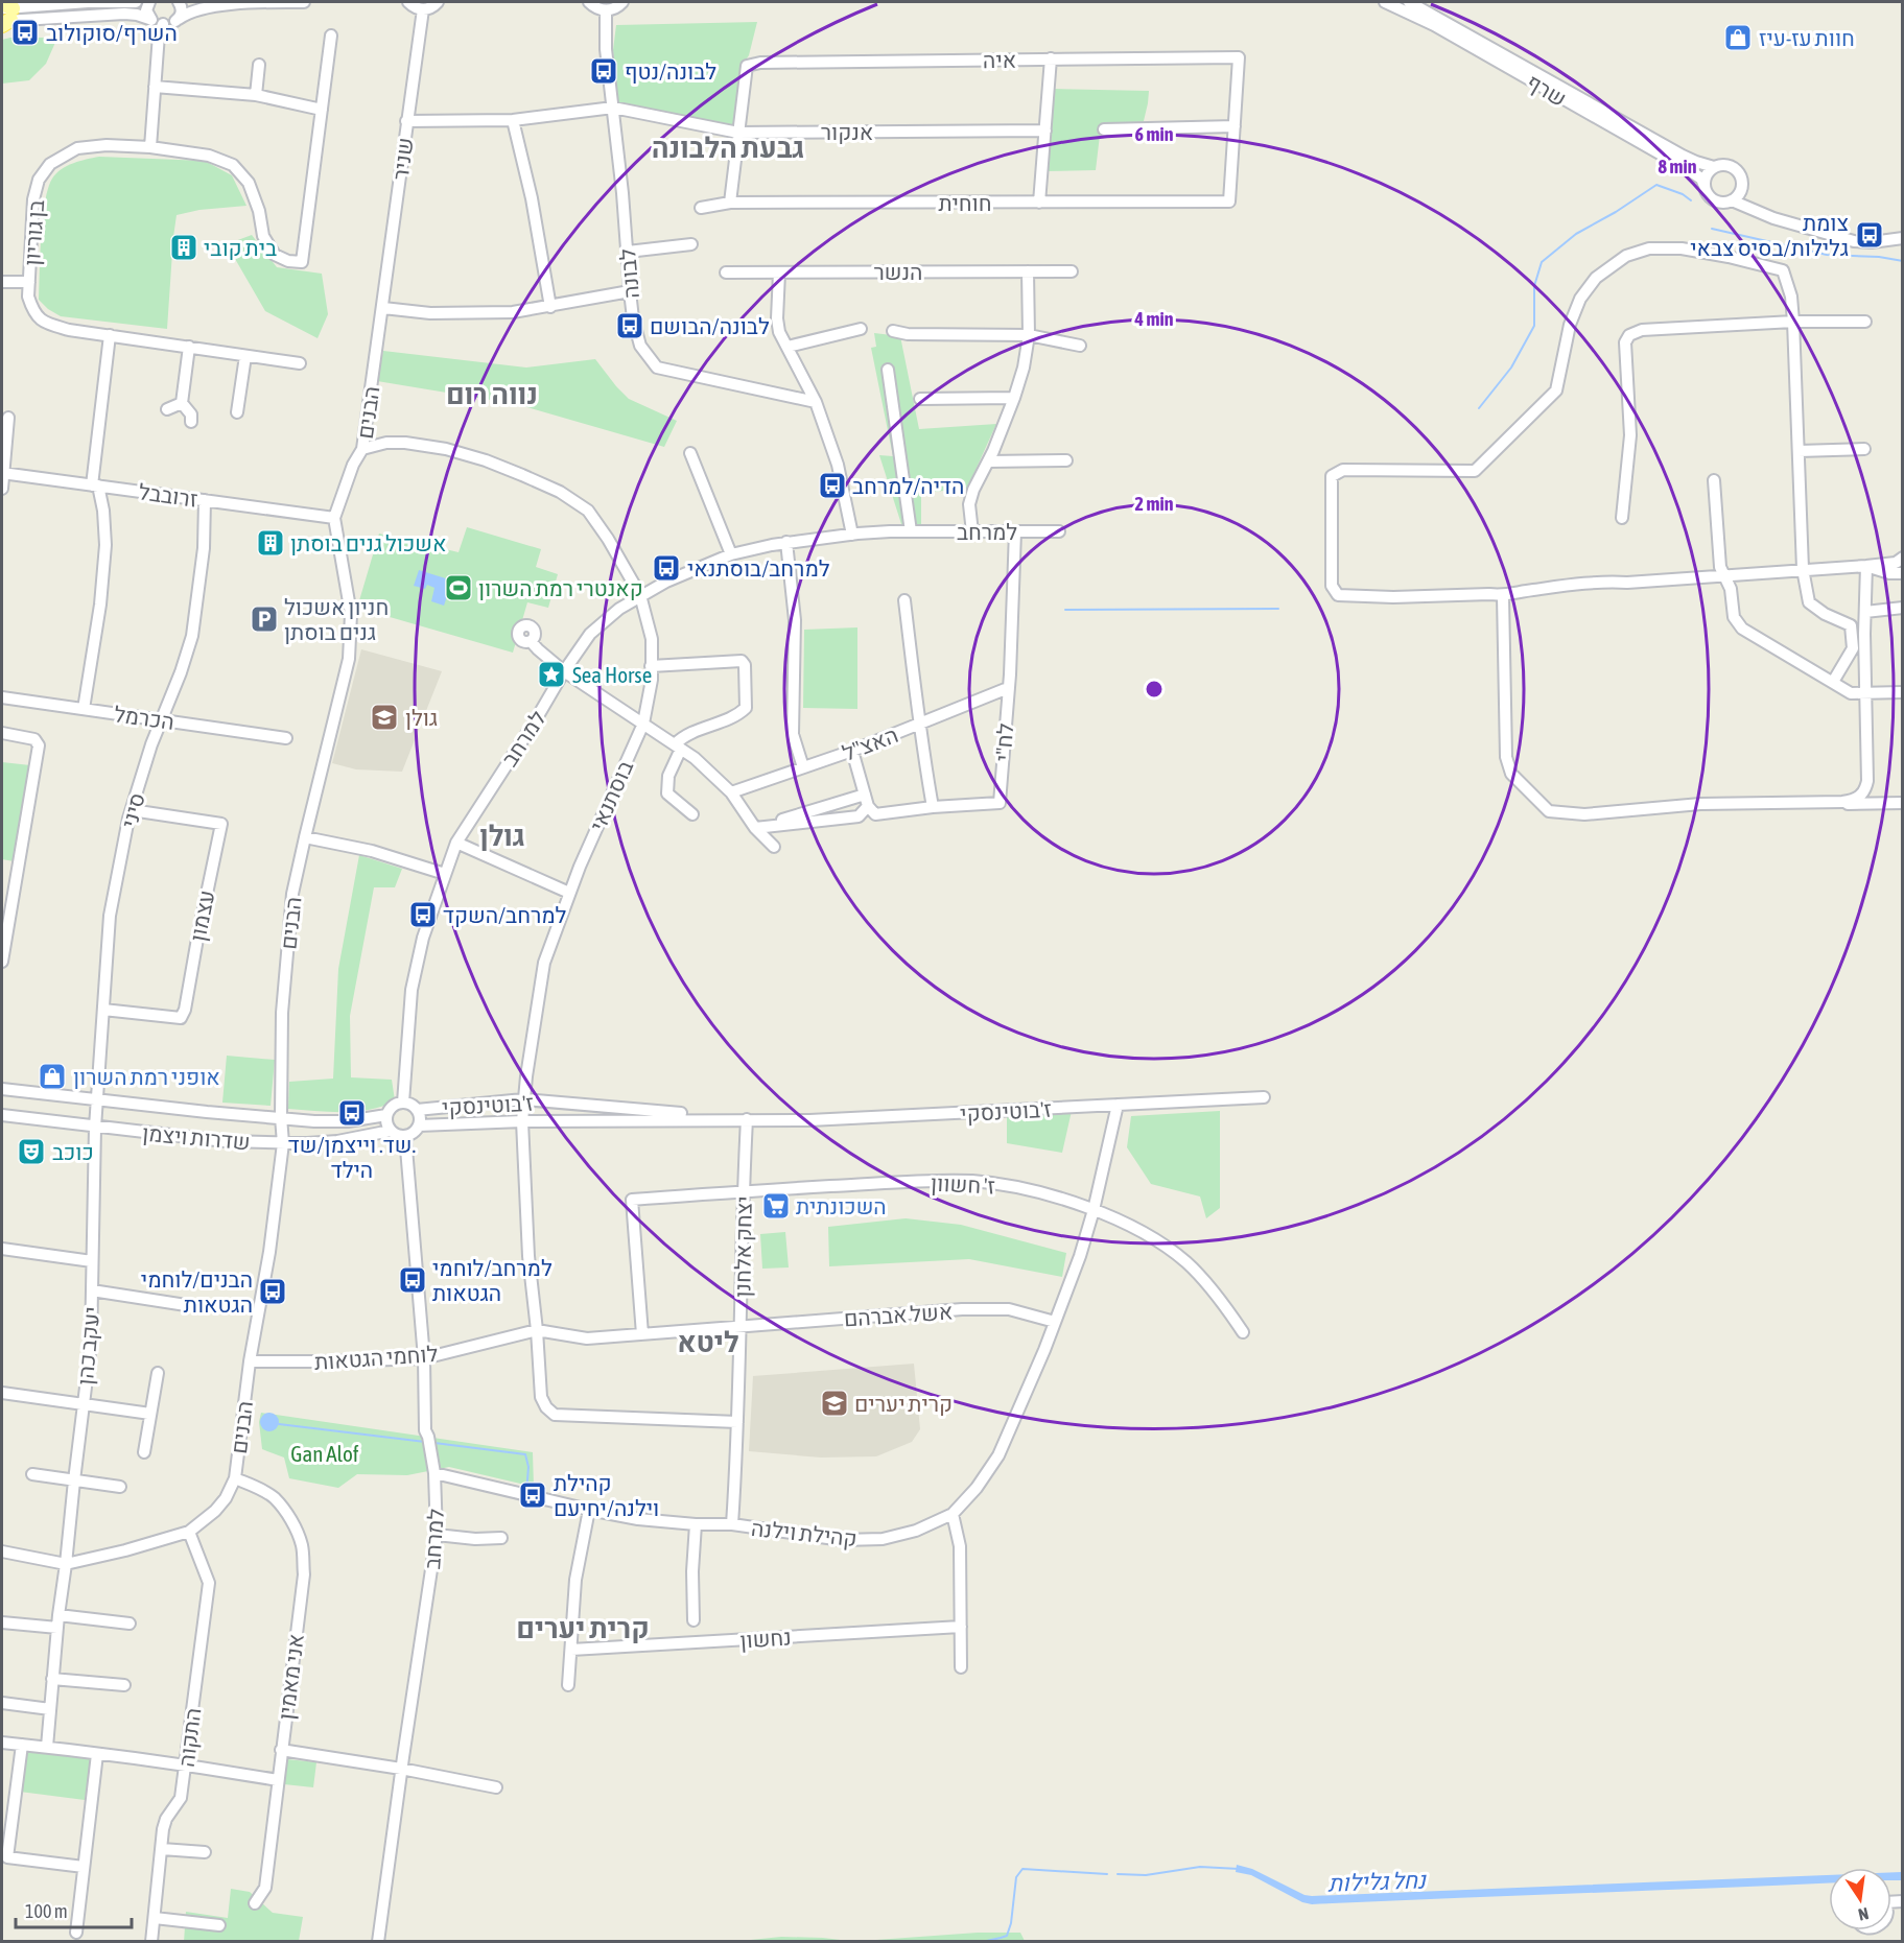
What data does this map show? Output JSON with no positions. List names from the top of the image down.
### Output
{
  "streets": {
    "street": [
      "איה",
      "שרף",
      "אנקור",
      "שניר",
      "חוחית",
      "בן גוריון",
      "הנשר",
      "לבונה",
      "הבנים",
      "זרובבל",
      "למרחב",
      "הכרמל",
      "לח\"י",
      "האצ\"ל",
      "בוסתנאי",
      "סיני",
      "עצמון",
      "ז'בוטינסקי",
      "שדרות ויצמן",
      "ז' חשוון",
      "יצחק אלחנן",
      "אשל אברהם",
      "יעקב כהן",
      "לוחמי הגטאות",
      "קהילת וילנה",
      "נחשון",
      "אני מאמין",
      "התקוה"
    ]
  },
  "crossings": [
    ["איה", "אנקור"],
    ["איה", "חוחית"],
    ["אנקור", "שניר"],
    ["אנקור", "לבונה"],
    ["שניר", "הבנים"],
    ["הבנים", "זרובבל"],
    ["הבנים", "בוסתנאי"],
    ["הבנים", "שדרות ויצמן"],
    ["הבנים", "לוחמי הגטאות"],
    ["הבנים", "אני מאמין"],
    ["הבנים", "התקוה"],
    ["זרובבל", "סיני"],
    ["למרחב", "לח\"י"],
    ["למרחב", "בוסתנאי"],
    ["למרחב", "ז'בוטינסקי"],
    ["למרחב", "שדרות ויצמן"],
    ["למרחב", "לוחמי הגטאות"],
    ["למרחב", "קהילת וילנה"],
    ["הכרמל", "סיני"],
    ["לח\"י", "האצ\"ל"],
    ["בוסתנאי", "ז'בוטינסקי"],
    ["בוסתנאי", "יצחק אלחנן"],
    ["בוסתנאי", "אשל אברהם"],
    ["בוסתנאי", "לוחמי הגטאות"],
    ["סיני", "עצמון"],
    ["סיני", "שדרות ויצמן"],
    ["סיני", "יעקב כהן"],
    ["ז'בוטינסקי", "שדרות ויצמן"],
    ["ז'בוטינסקי", "יצחק אלחנן"],
    ["ז'בוטינסקי", "קהילת וילנה"],
    ["שדרות ויצמן", "יעקב כהן"],
    ["ז' חשוון", "יצחק אלחנן"],
    ["ז' חשוון", "אשל אברהם"],
    ["ז' חשוון", "קהילת וילנה"],
    ["יצחק אלחנן", "אשל אברהם"],
    ["יצחק אלחנן", "קהילת וילנה"],
    ["אשל אברהם", "לוחמי הגטאות"],
    ["אשל אברהם", "קהילת וילנה"]
  ],
  "districts": [
    "גבעת הלבונה",
    "נווה רום",
    "גולן",
    "ליטא",
    "קרית יערים"
  ],
  "water": ["נחל גלילות"],
  "parks": ["Gan Alof"],
  "places": {
    "bus stop": [
      "השרף/סוקולוב",
      "לבונה/נטף",
      "צומת גלילות/בסיס צבאי",
      "לבונה/הבושם",
      "הדיה/למרחב",
      "למרחב/בוסתנאי",
      "למרחב/השקד",
      "שד. וייצמן/שד. הילד",
      "למרחב/לוחמי הגטאות",
      "הבנים/לוחמי הגטאות",
      "קהילת וילנה/יחיעם"
    ],
    "shop": ["חוות עז-עיז", "אופני רמת השרון"],
    "building": ["בית קובי", "אשכול גנים בוסתן"],
    "sports": ["קאנטרי רמת השרון"],
    "parking": ["חניון אשכול גנים בוסתן"],
    "place": ["Sea Horse"],
    "school or university": ["גולן", "קרית יערים"],
    "theatre": ["כוכב"],
    "supermarket": ["השכונתית"]
  },
  "scale_bar": "100 m",
  "north": "bottom",
  "rings": [
    "6 min",
    "8 min",
    "4 min",
    "2 min"
  ]
}
